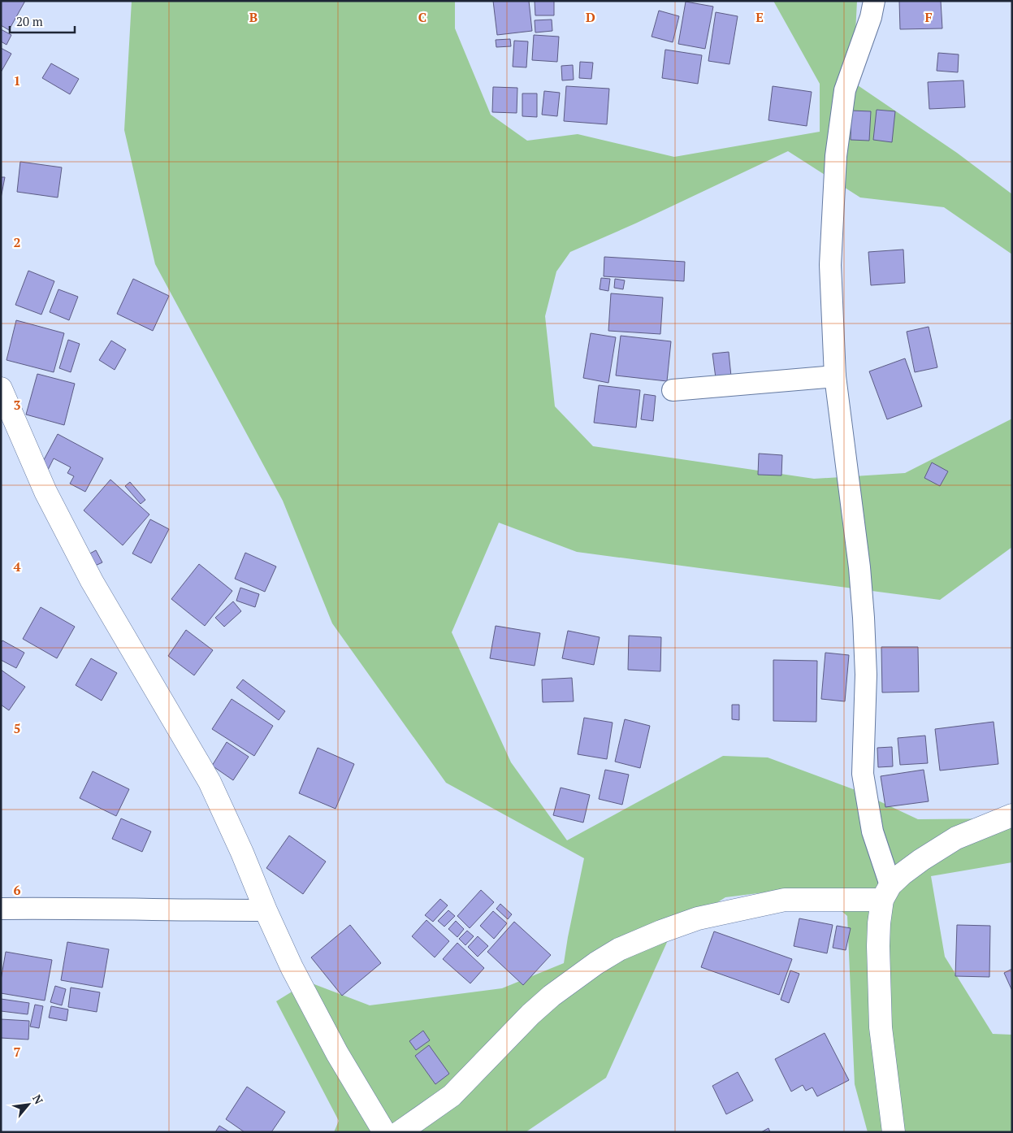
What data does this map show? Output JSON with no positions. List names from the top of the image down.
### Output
{
  "scale_bar": "20 m",
  "north": "top right",
  "grid": {
    "columns": [
      "B",
      "C",
      "D",
      "E",
      "F"
    ],
    "rows": [
      "1",
      "2",
      "3",
      "4",
      "5",
      "6",
      "7"
    ]
  }
}
